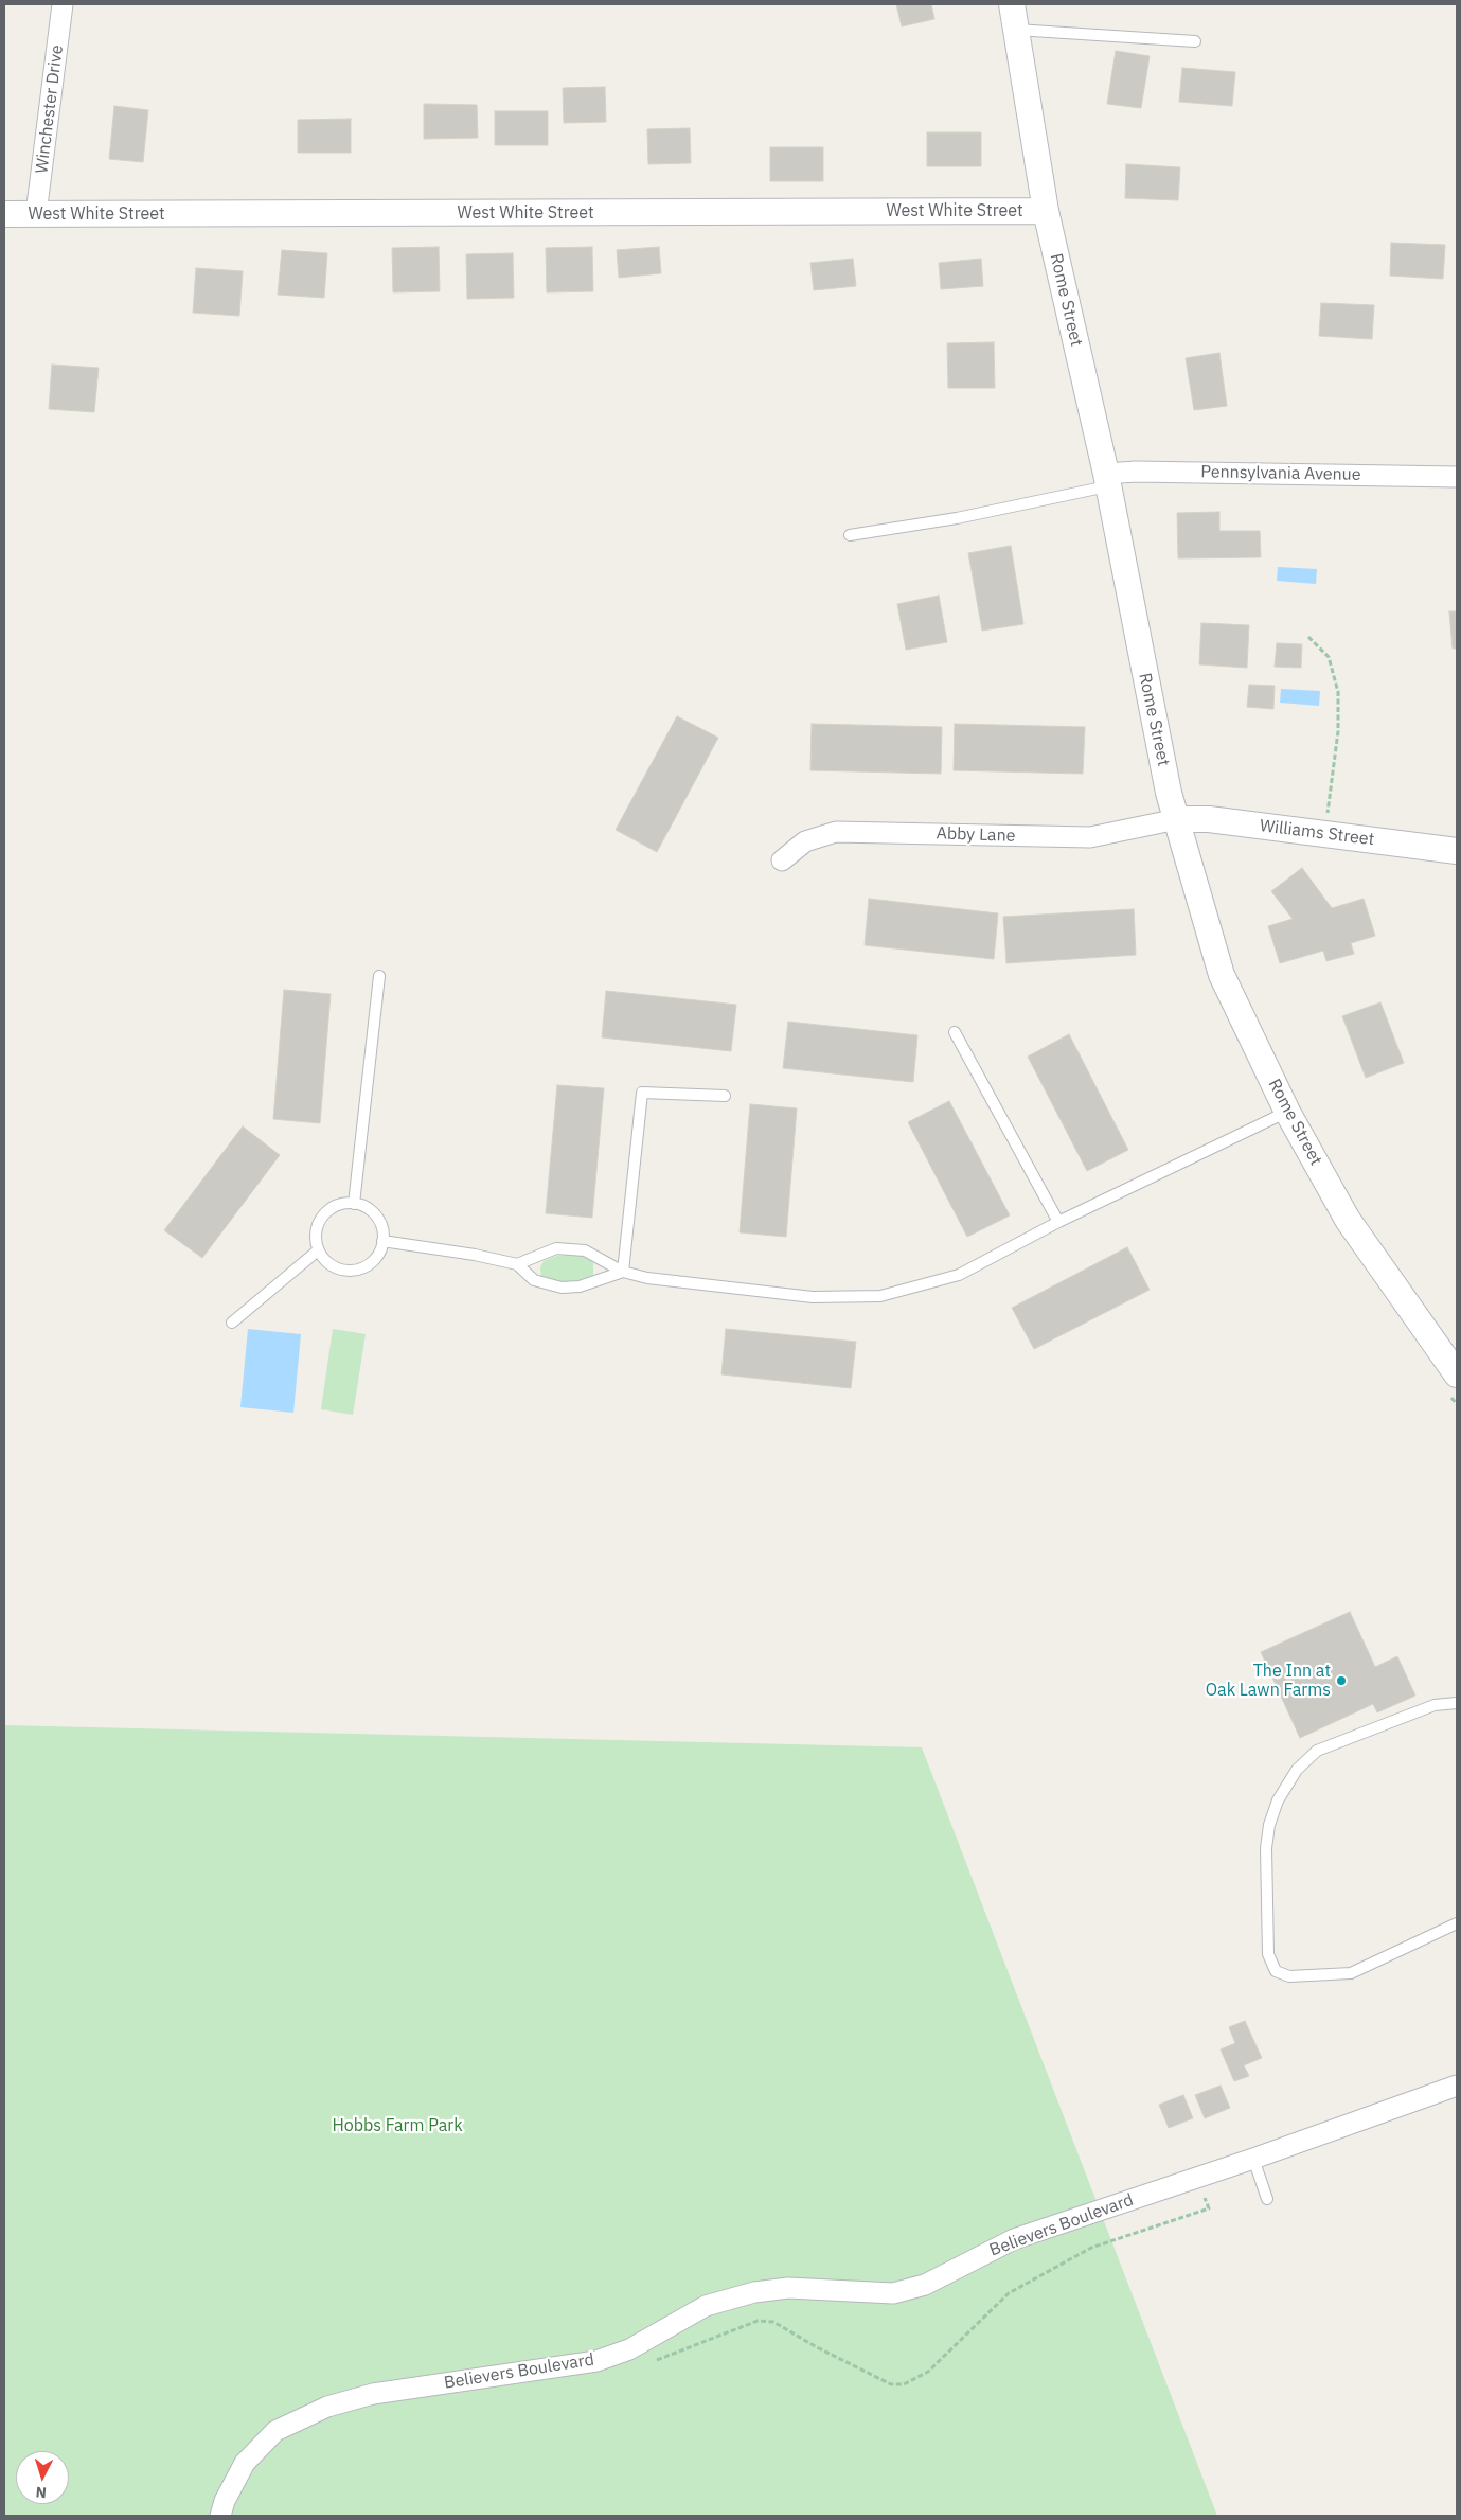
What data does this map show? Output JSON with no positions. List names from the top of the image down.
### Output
{
  "streets": {
    "street": [
      "Winchester Drive",
      "West White Street",
      "Rome Street",
      "Pennsylvania Avenue",
      "Williams Street",
      "Abby Lane",
      "Believers Boulevard"
    ]
  },
  "crossings": [
    ["Winchester Drive", "West White Street"],
    ["West White Street", "Rome Street"],
    ["Rome Street", "Pennsylvania Avenue"],
    ["Rome Street", "Williams Street"],
    ["Rome Street", "Abby Lane"],
    ["Williams Street", "Abby Lane"]
  ],
  "parks": ["Hobbs Farm Park"],
  "places": ["The Inn at Oak Lawn Farms"],
  "north": "bottom"
}
